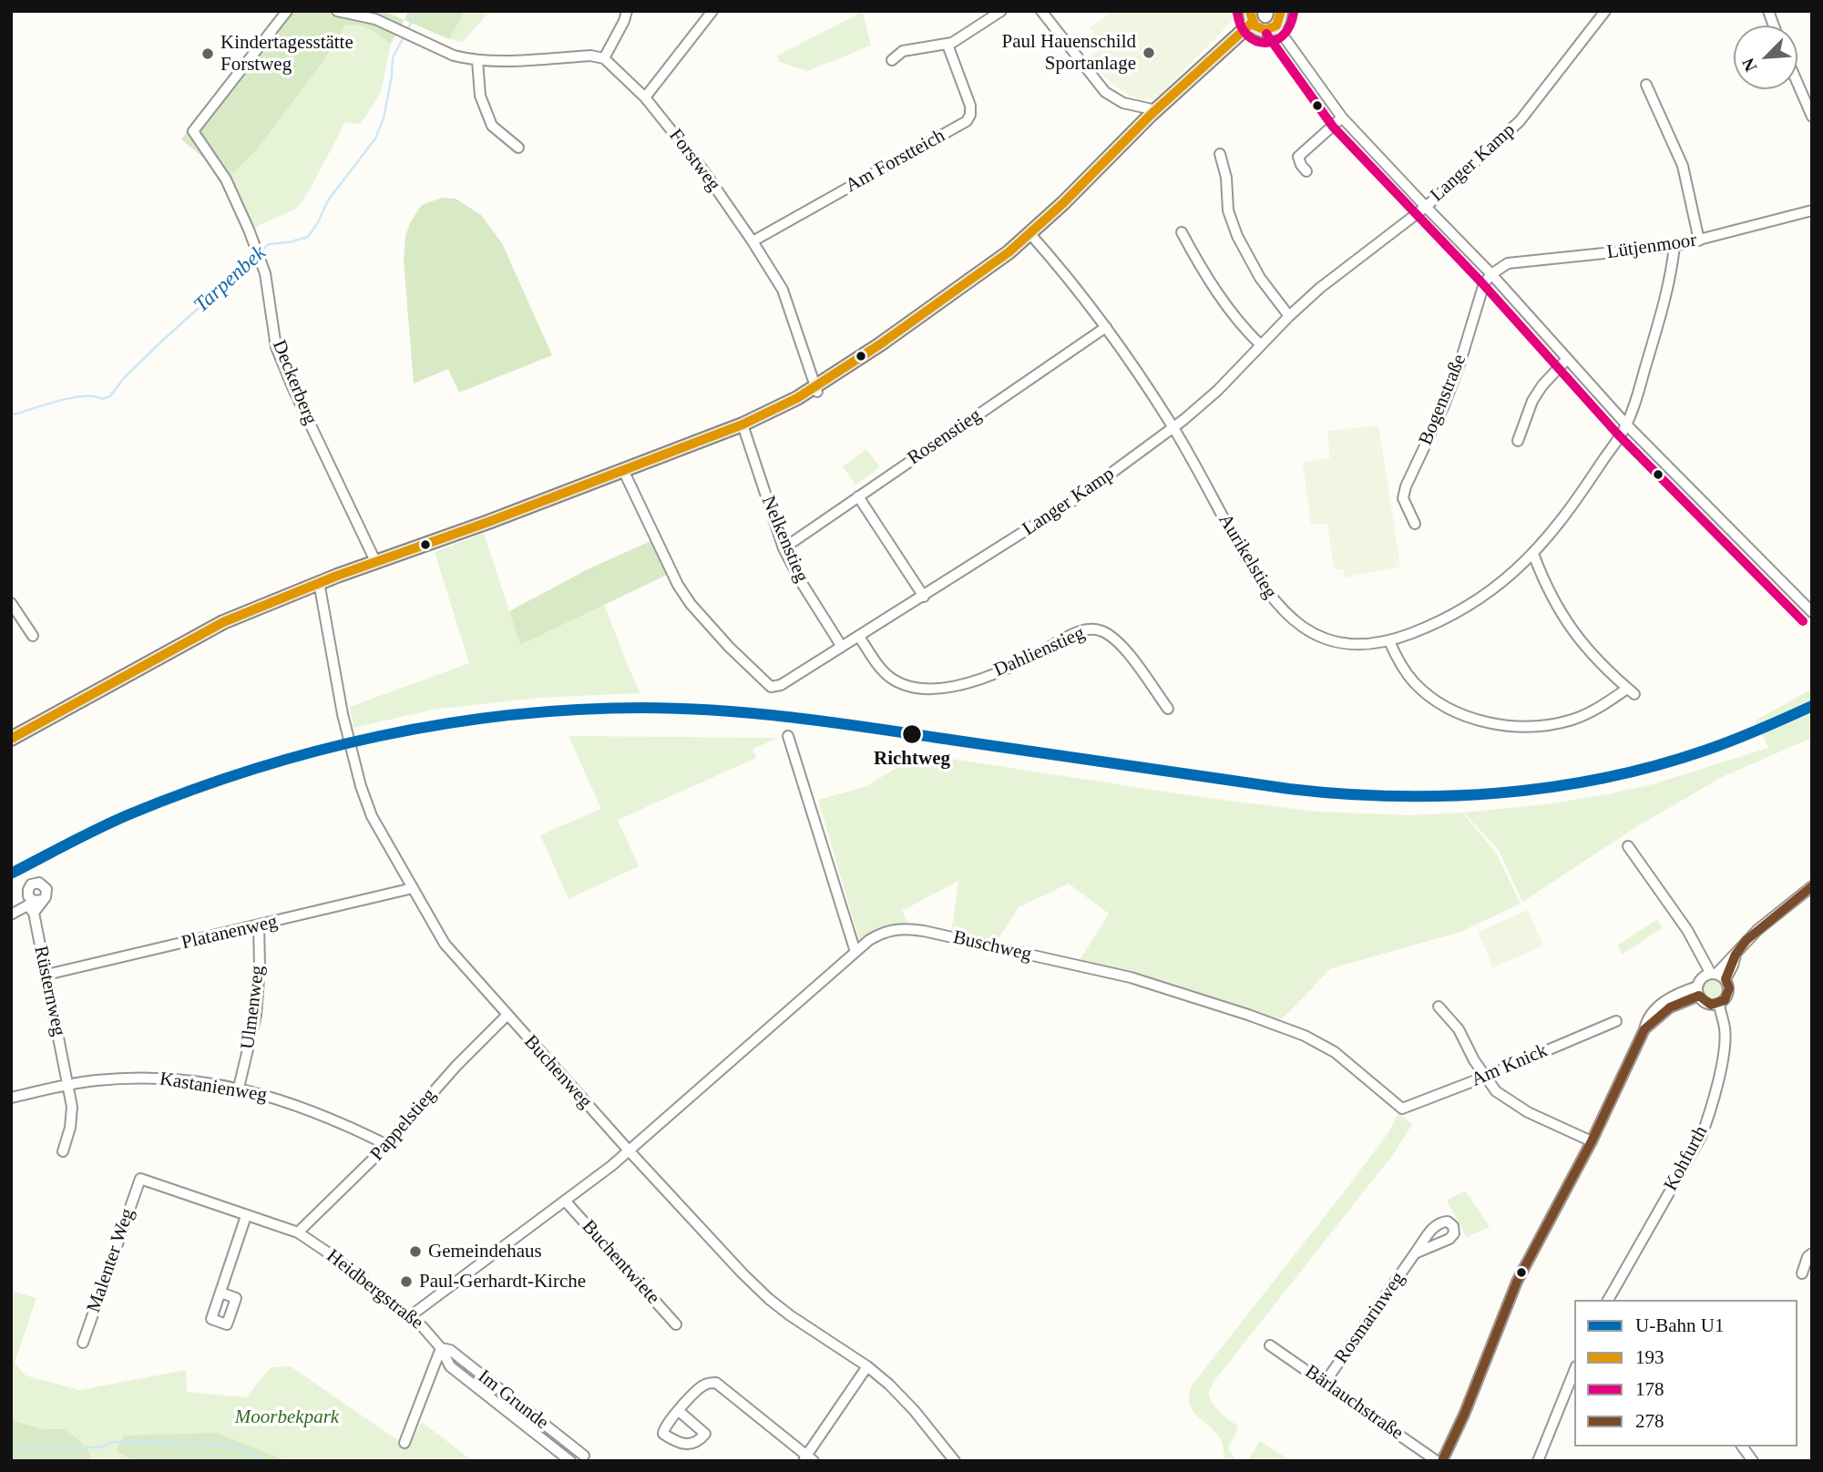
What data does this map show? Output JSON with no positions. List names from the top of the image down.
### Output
{
  "streets": {
    "street": [
      "Forstweg",
      "Am Forstteich",
      "Langer Kamp",
      "Lütjenmoor",
      "Deckerberg",
      "Bogenstraße",
      "Rosenstieg",
      "Nelkenstieg",
      "Aurikelstieg",
      "Dahlienstieg",
      "Platanenweg",
      "Buschweg",
      "Rüsternweg",
      "Ulmenweg",
      "Am Knick",
      "Buchenweg",
      "Kastanienweg",
      "Pappelstieg",
      "Kohfurth",
      "Malenter Weg",
      "Buchentwiete",
      "Heidbergstraße",
      "Rosmarinweg",
      "Im Grunde",
      "Bärlauchstraße"
    ]
  },
  "crossings": [
    ["Forstweg", "Am Forstteich"],
    ["Langer Kamp", "Nelkenstieg"],
    ["Langer Kamp", "Aurikelstieg"],
    ["Langer Kamp", "Dahlienstieg"],
    ["Lütjenmoor", "Bogenstraße"],
    ["Lütjenmoor", "Aurikelstieg"],
    ["Rosenstieg", "Nelkenstieg"],
    ["Rosenstieg", "Aurikelstieg"],
    ["Platanenweg", "Rüsternweg"],
    ["Platanenweg", "Ulmenweg"],
    ["Platanenweg", "Buchenweg"],
    ["Buschweg", "Am Knick"],
    ["Buschweg", "Buchenweg"],
    ["Buschweg", "Buchentwiete"],
    ["Buschweg", "Heidbergstraße"],
    ["Rüsternweg", "Kastanienweg"],
    ["Ulmenweg", "Kastanienweg"],
    ["Buchenweg", "Pappelstieg"],
    ["Kastanienweg", "Pappelstieg"],
    ["Pappelstieg", "Heidbergstraße"],
    ["Malenter Weg", "Heidbergstraße"],
    ["Heidbergstraße", "Im Grunde"],
    ["Rosmarinweg", "Bärlauchstraße"]
  ],
  "water": ["Tarpenbek"],
  "parks": ["Moorbekpark"],
  "places": [
    "Paul Hauenschild Sportanlage",
    "Kindertagesstätte Forstweg",
    "Richtweg",
    "Gemeindehaus",
    "Paul-Gerhardt-Kirche"
  ],
  "lines": [
    "transit line 193",
    "transit line 178",
    "metro line U1",
    "transit line 278"
  ],
  "legend": [
    "U-Bahn U1",
    "193",
    "178",
    "278"
  ],
  "north": "bottom left"
}
